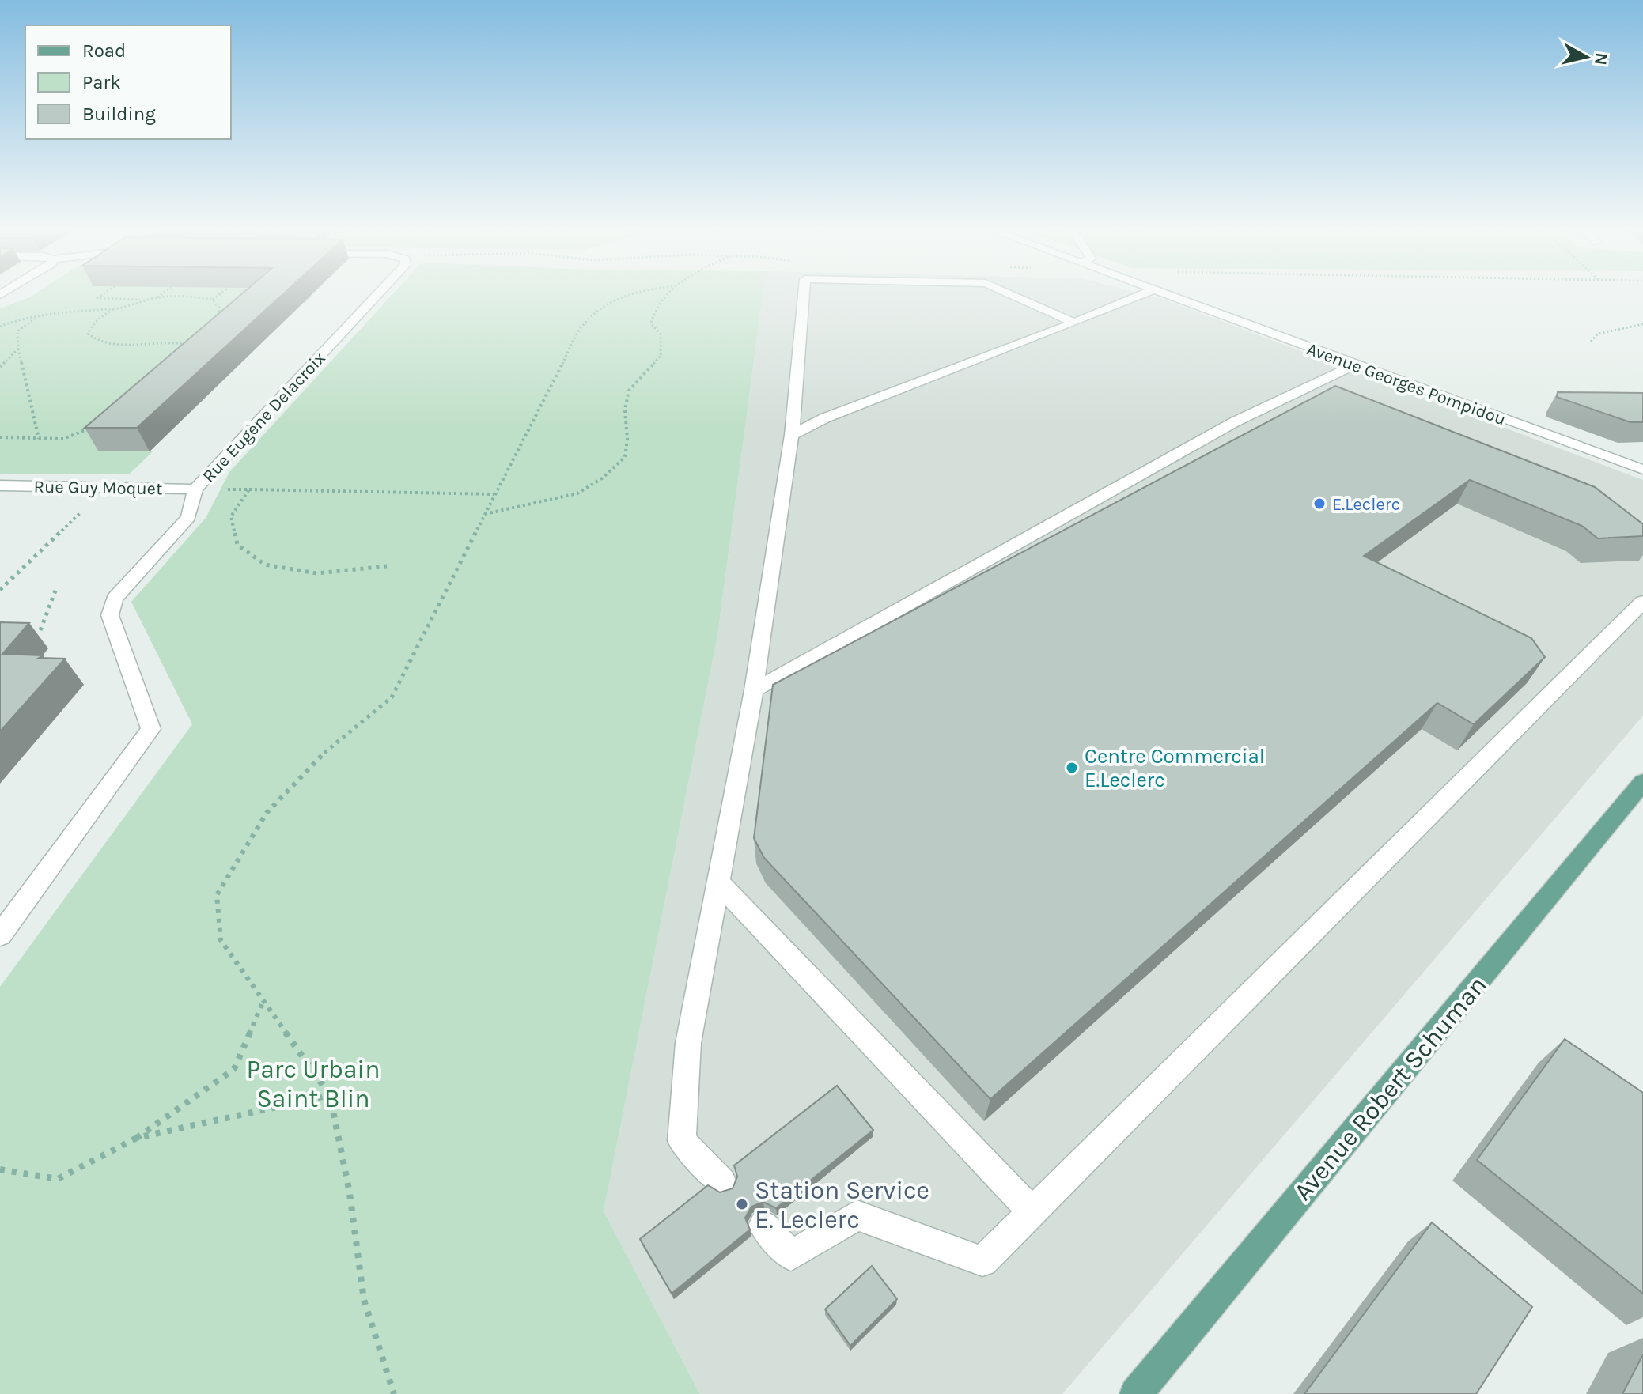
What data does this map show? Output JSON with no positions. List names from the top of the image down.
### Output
{
  "streets": {
    "main road": ["Avenue Robert Schuman"],
    "street": ["Avenue Georges Pompidou", "Rue Eugène Delacroix", "Rue Guy Moquet"]
  },
  "crossings": [
    ["Rue Eugène Delacroix", "Rue Guy Moquet"]
  ],
  "parks": ["Parc Urbain Saint Blin"],
  "places": ["E.Leclerc", "Centre Commercial E.Leclerc", "Station Service E. Leclerc"],
  "legend": ["Road", "Park", "Building"],
  "north": "right"
}
